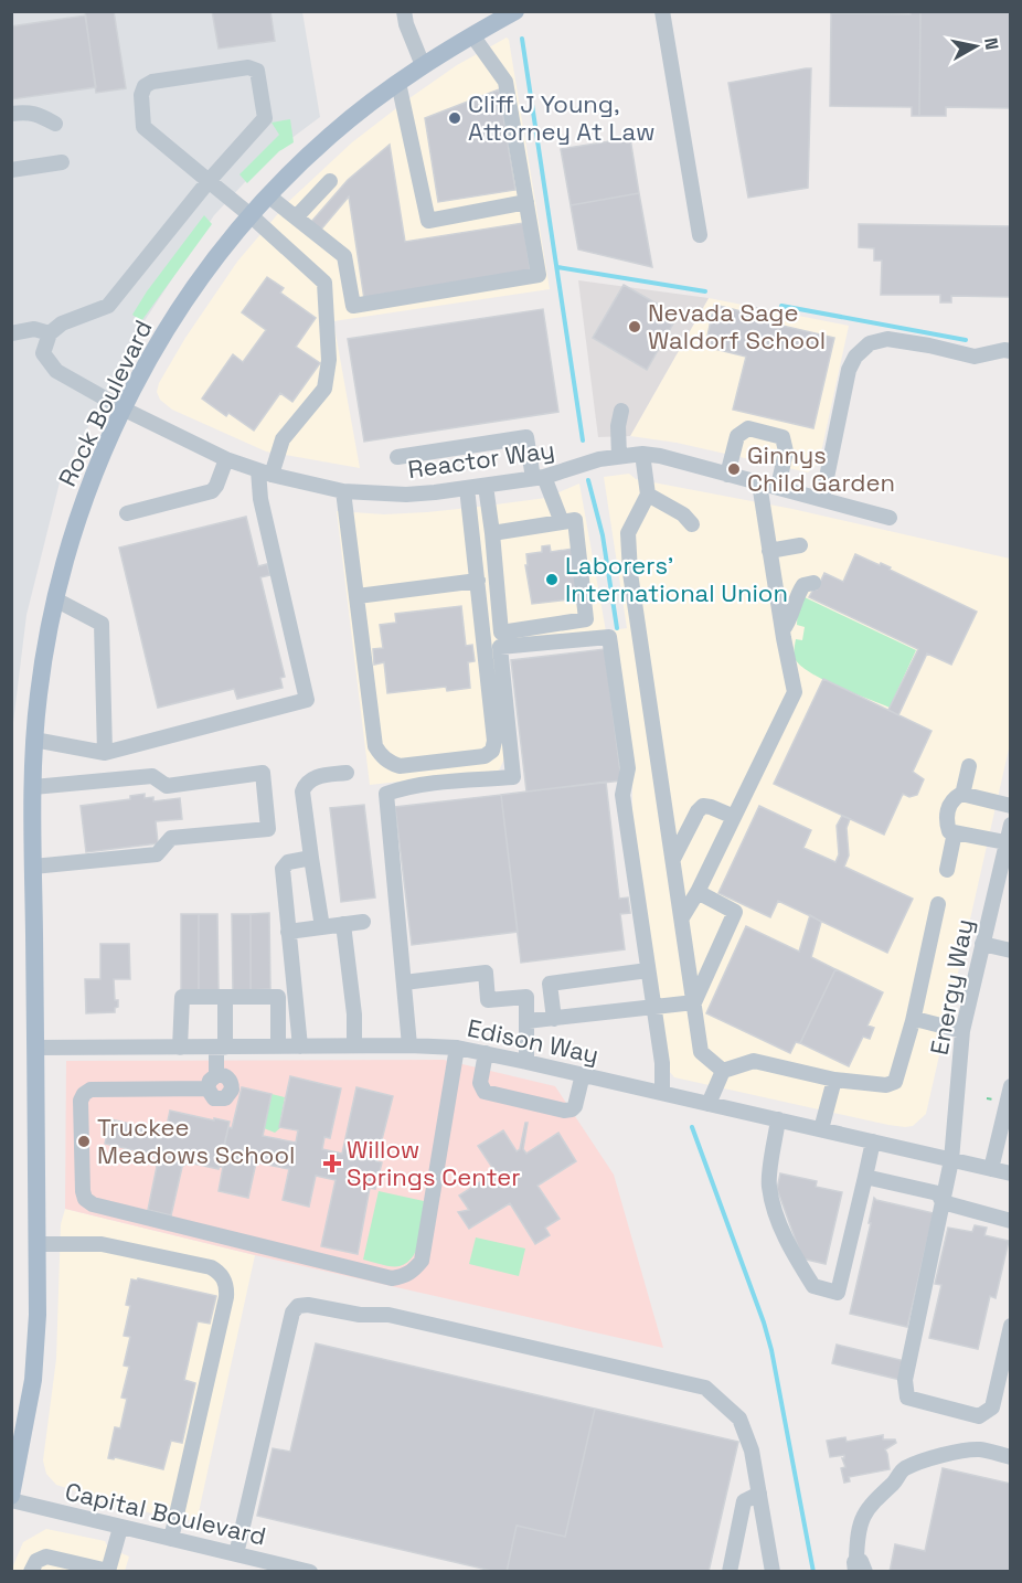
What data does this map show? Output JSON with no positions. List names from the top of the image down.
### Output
{
  "streets": {
    "main road": ["Rock Boulevard"],
    "street": [
      "Reactor Way",
      "Energy Way",
      "Edison Way",
      "Capital Boulevard"
    ]
  },
  "crossings": [
    ["Rock Boulevard", "Reactor Way"],
    ["Rock Boulevard", "Edison Way"],
    ["Rock Boulevard", "Capital Boulevard"],
    ["Energy Way", "Edison Way"]
  ],
  "places": {
    "other": [
      "Cliff J Young, Attorney At Law",
      "Nevada Sage Waldorf School",
      "Ginnys Child Garden",
      "Laborers' International Union",
      "Truckee Meadows School"
    ],
    "health": ["Willow Springs Center"]
  },
  "north": "right"
}
